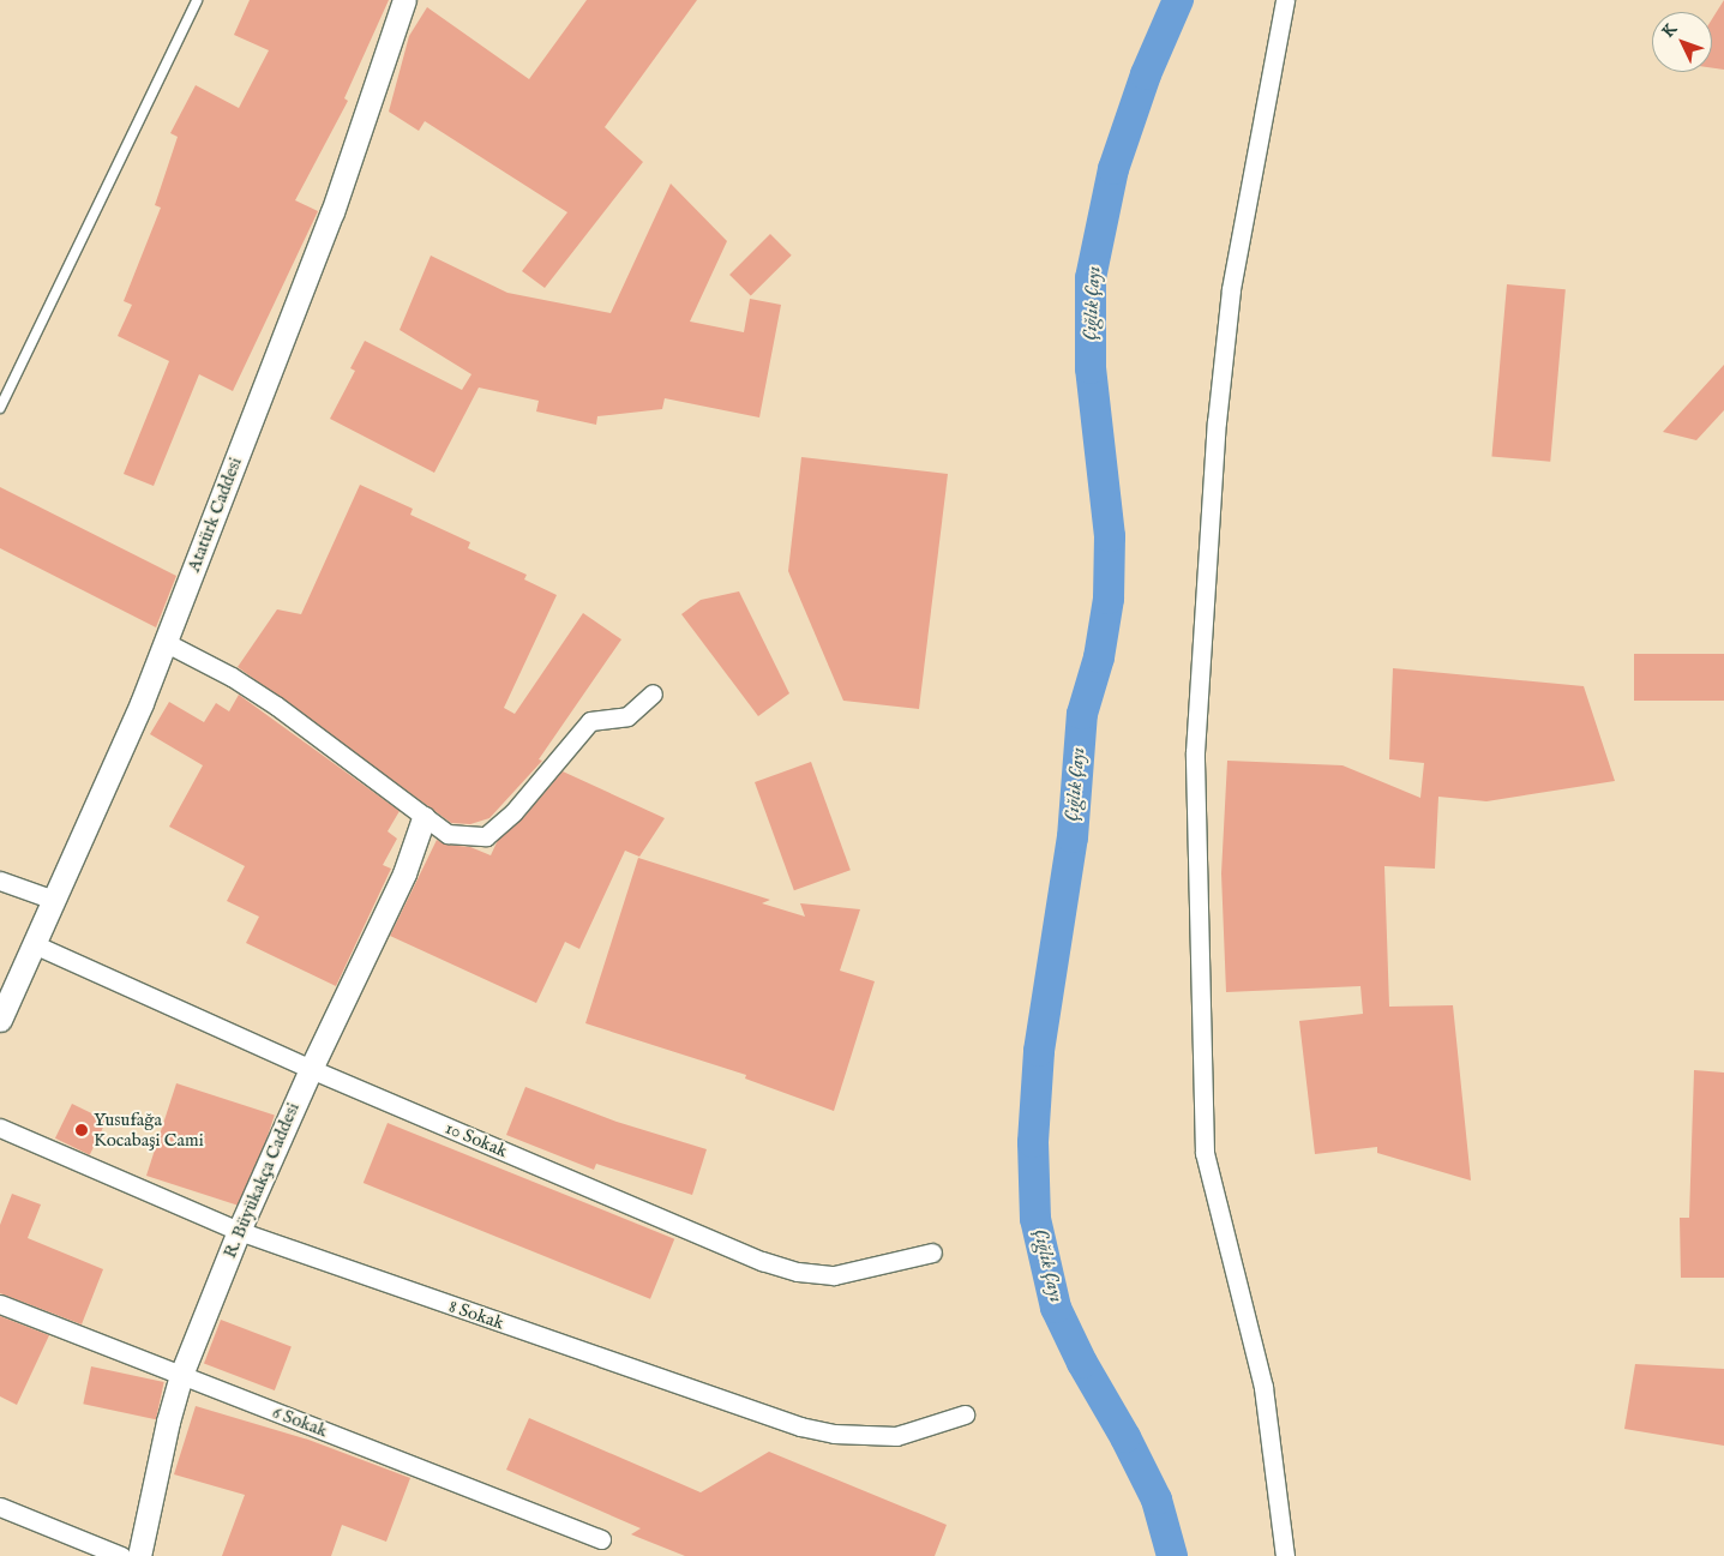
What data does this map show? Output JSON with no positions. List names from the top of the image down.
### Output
{
  "streets": {
    "street": [
      "Atatürk Caddesi",
      "10 Sokak",
      "R. Büyükakça Caddesi",
      "8 Sokak",
      "6 Sokak"
    ]
  },
  "crossings": [
    ["Atatürk Caddesi", "10 Sokak"],
    ["10 Sokak", "R. Büyükakça Caddesi"],
    ["R. Büyükakça Caddesi", "8 Sokak"],
    ["R. Büyükakça Caddesi", "6 Sokak"]
  ],
  "water": ["Çığlık Çayı"],
  "places": ["Yusufağa Kocabaşi Cami"],
  "north": "top left"
}
